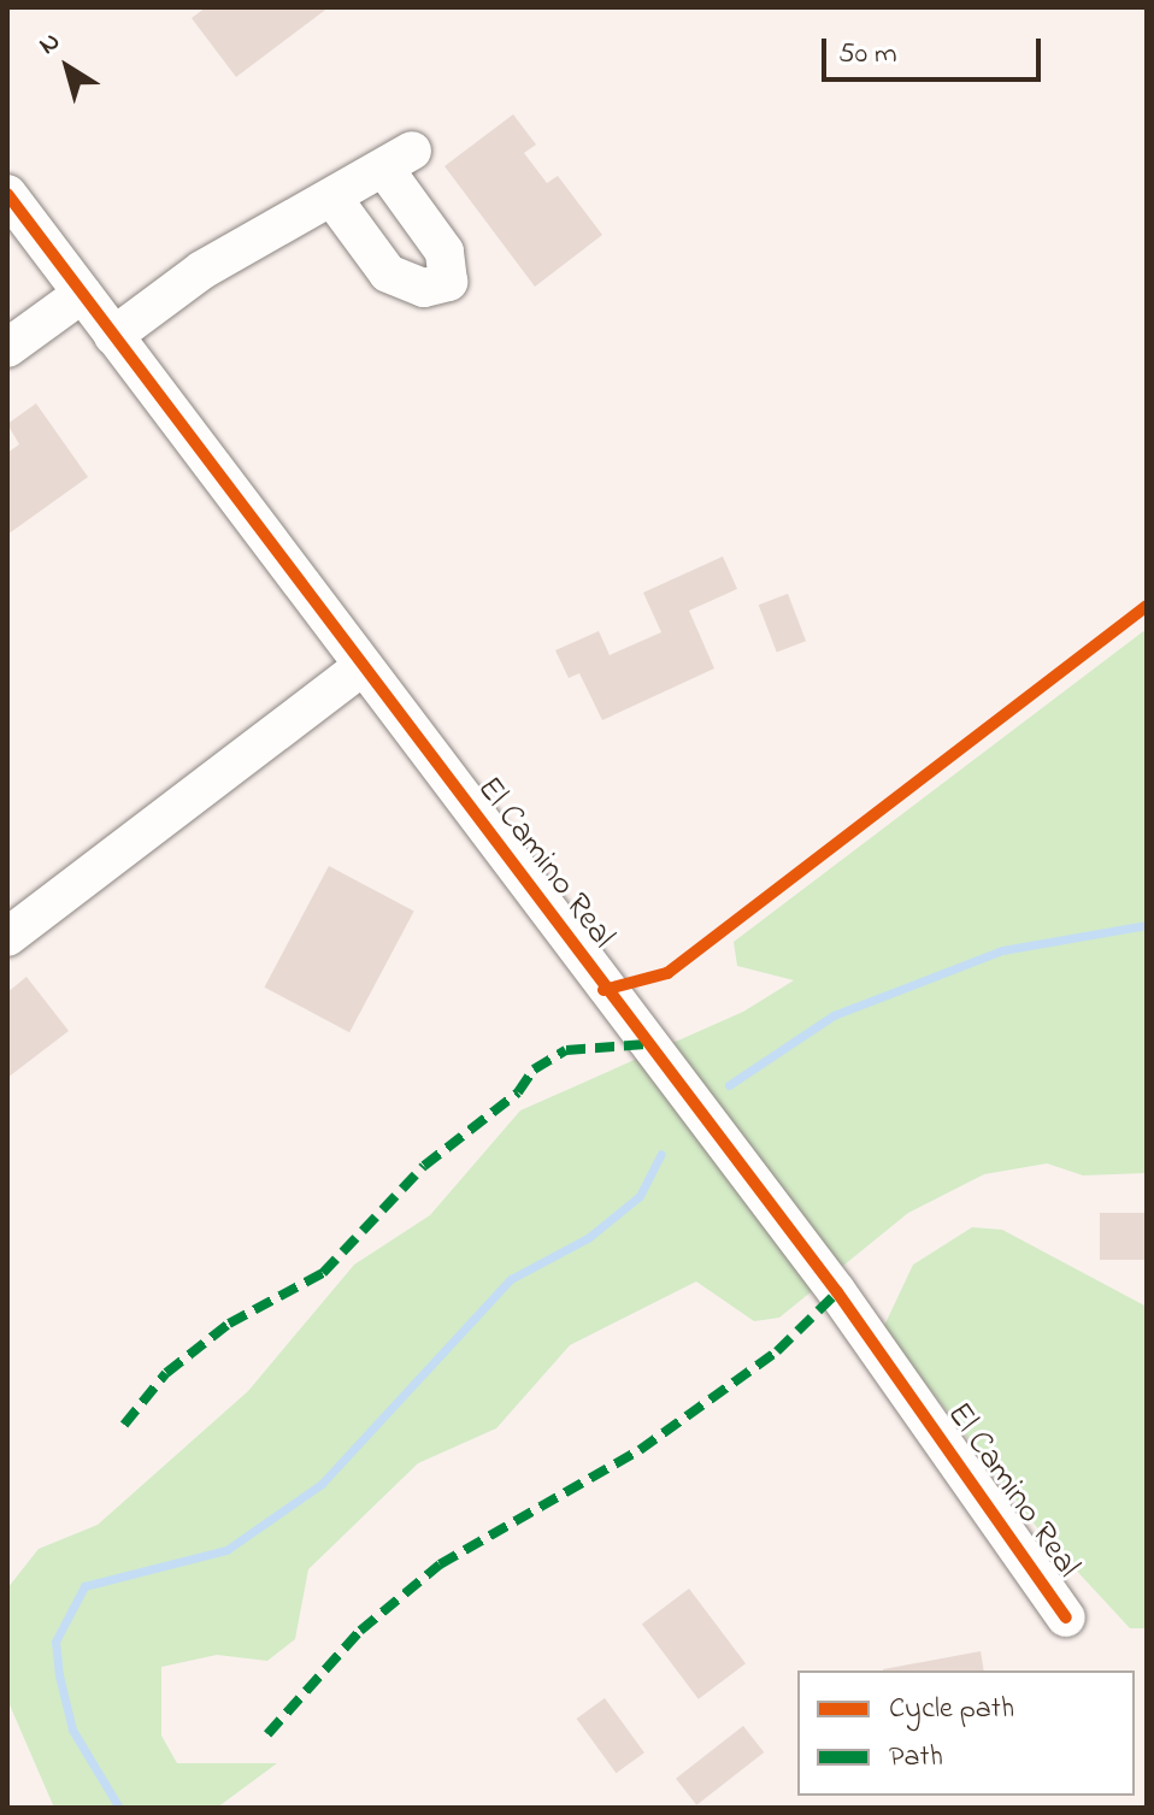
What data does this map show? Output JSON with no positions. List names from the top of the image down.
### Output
{
  "streets": {
    "street": ["El Camino Real"]
  },
  "legend": ["Cycle path", "Path"],
  "scale_bar": "50 m",
  "north": "top left"
}
